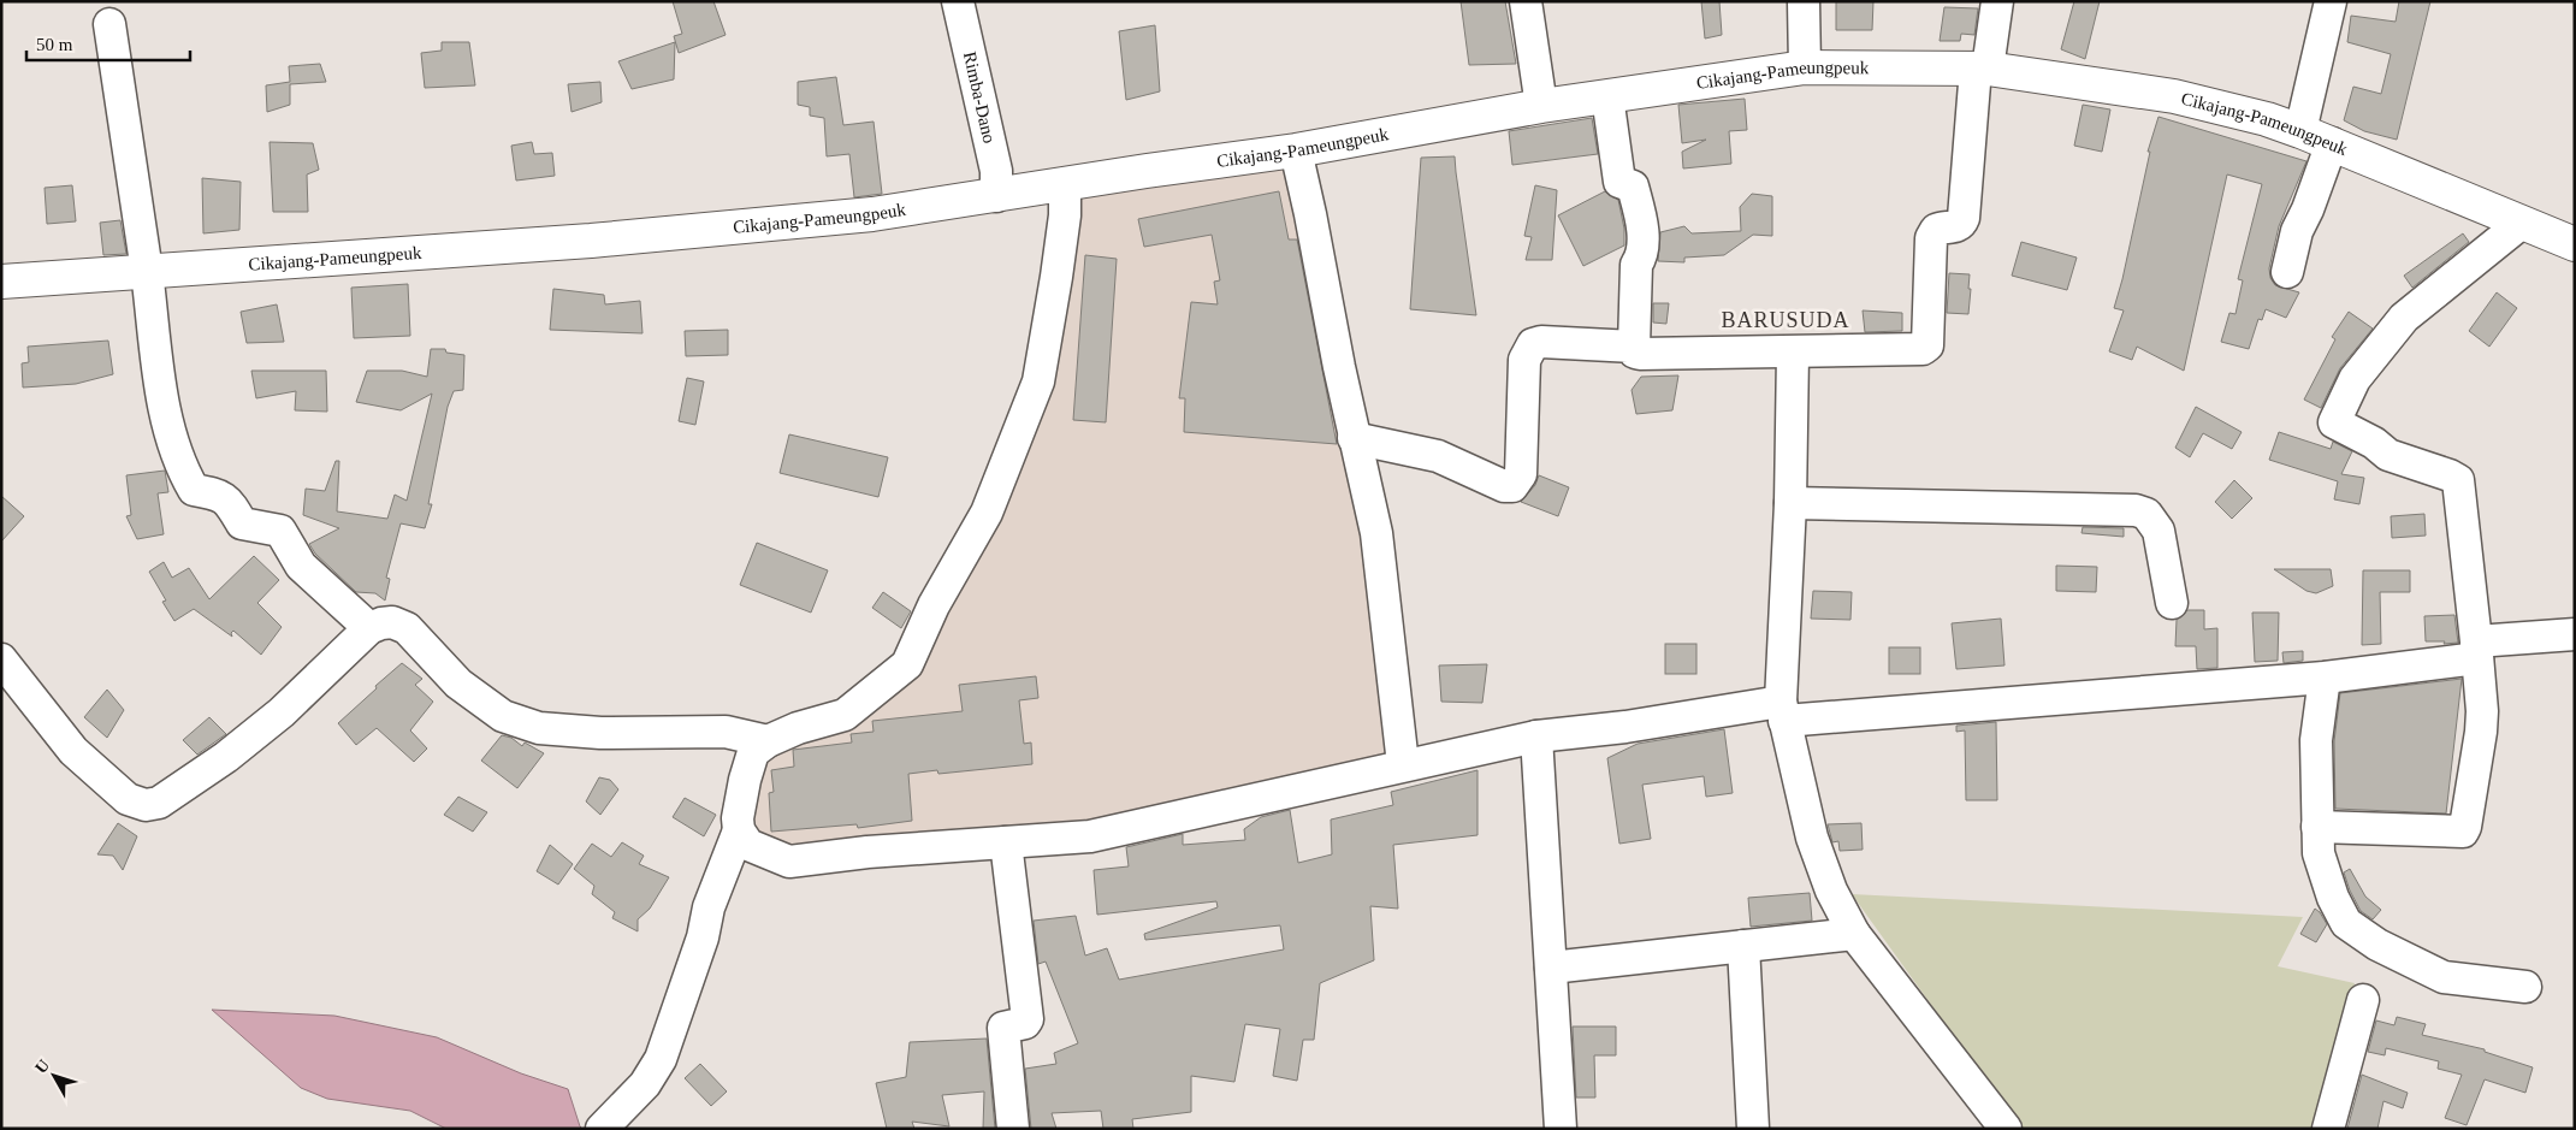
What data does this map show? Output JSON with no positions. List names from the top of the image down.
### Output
{
  "streets": {
    "main road": ["Cikajang-Pameungpeuk"],
    "street": ["Rimba-Dano"]
  },
  "crossings": [
    ["Cikajang-Pameungpeuk", "Rimba-Dano"]
  ],
  "districts": ["BARUSUDA"],
  "scale_bar": "50 m",
  "north": "top left"
}
